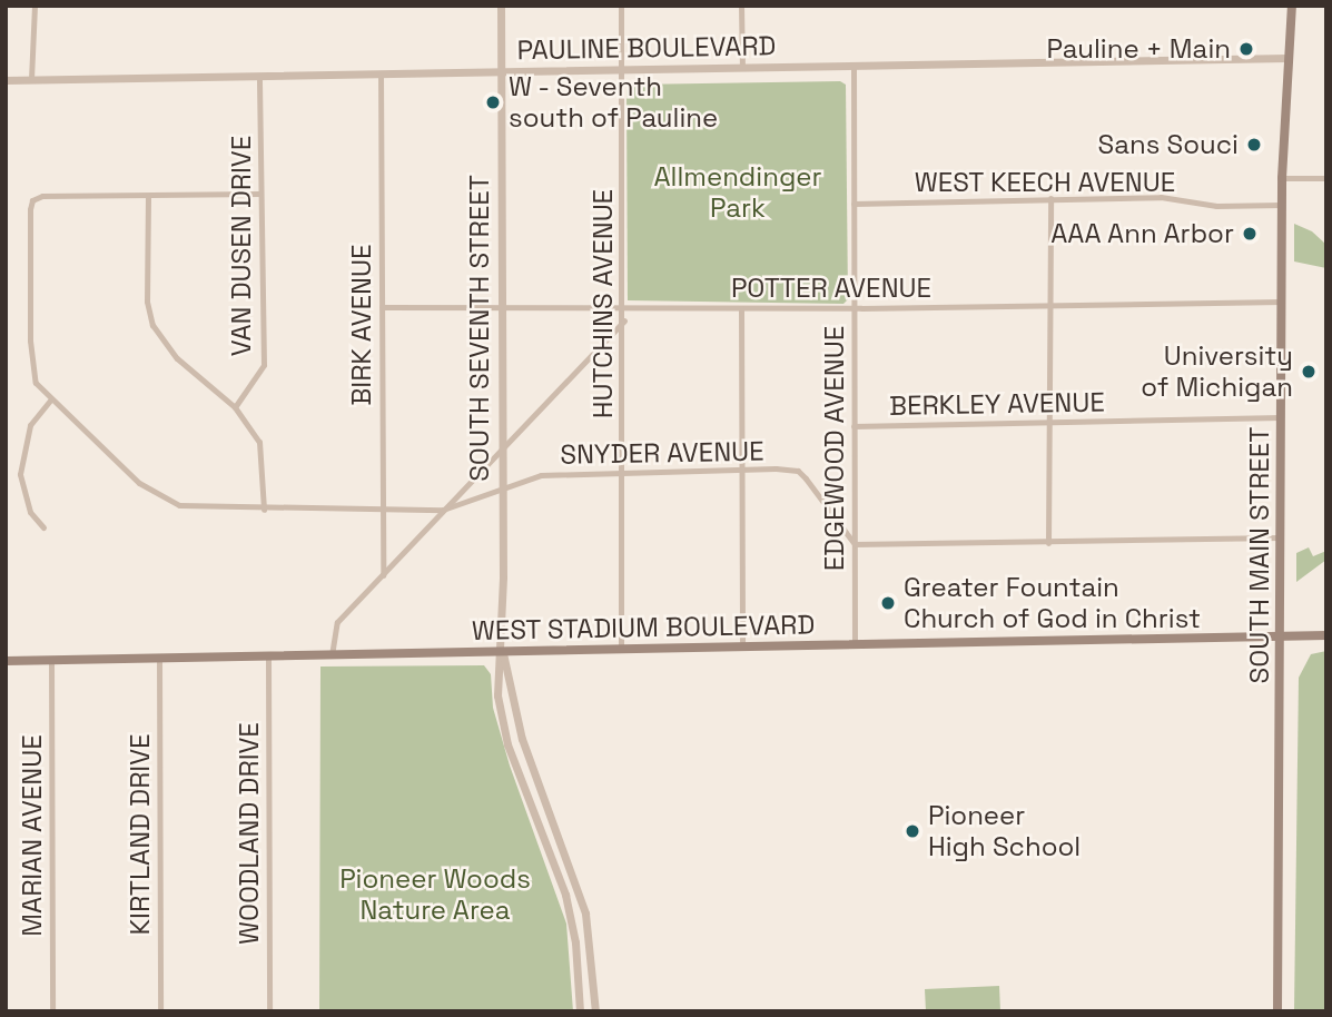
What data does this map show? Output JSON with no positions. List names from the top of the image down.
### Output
{
  "streets": {
    "main road": ["SOUTH MAIN STREET", "WEST STADIUM BOULEVARD"],
    "street": [
      "PAULINE BOULEVARD",
      "WEST KEECH AVENUE",
      "VAN DUSEN DRIVE",
      "POTTER AVENUE",
      "HUTCHINS AVENUE",
      "BIRK AVENUE",
      "SOUTH SEVENTH STREET",
      "BERKLEY AVENUE",
      "EDGEWOOD AVENUE",
      "SNYDER AVENUE",
      "WOODLAND DRIVE",
      "KIRTLAND DRIVE",
      "MARIAN AVENUE"
    ]
  },
  "crossings": [
    ["PAULINE BOULEVARD", "VAN DUSEN DRIVE"],
    ["PAULINE BOULEVARD", "HUTCHINS AVENUE"],
    ["PAULINE BOULEVARD", "BIRK AVENUE"],
    ["PAULINE BOULEVARD", "SOUTH SEVENTH STREET"],
    ["PAULINE BOULEVARD", "EDGEWOOD AVENUE"],
    ["PAULINE BOULEVARD", "SOUTH MAIN STREET"],
    ["WEST KEECH AVENUE", "EDGEWOOD AVENUE"],
    ["WEST KEECH AVENUE", "SOUTH MAIN STREET"],
    ["POTTER AVENUE", "HUTCHINS AVENUE"],
    ["POTTER AVENUE", "BIRK AVENUE"],
    ["POTTER AVENUE", "SOUTH SEVENTH STREET"],
    ["POTTER AVENUE", "EDGEWOOD AVENUE"],
    ["POTTER AVENUE", "SOUTH MAIN STREET"],
    ["HUTCHINS AVENUE", "SNYDER AVENUE"],
    ["HUTCHINS AVENUE", "WEST STADIUM BOULEVARD"],
    ["BIRK AVENUE", "SNYDER AVENUE"],
    ["SOUTH SEVENTH STREET", "SNYDER AVENUE"],
    ["SOUTH SEVENTH STREET", "WEST STADIUM BOULEVARD"],
    ["BERKLEY AVENUE", "EDGEWOOD AVENUE"],
    ["BERKLEY AVENUE", "SOUTH MAIN STREET"],
    ["EDGEWOOD AVENUE", "SNYDER AVENUE"],
    ["EDGEWOOD AVENUE", "WEST STADIUM BOULEVARD"],
    ["SOUTH MAIN STREET", "WEST STADIUM BOULEVARD"],
    ["WEST STADIUM BOULEVARD", "WOODLAND DRIVE"],
    ["WEST STADIUM BOULEVARD", "KIRTLAND DRIVE"],
    ["WEST STADIUM BOULEVARD", "MARIAN AVENUE"]
  ],
  "parks": ["Allmendinger Park", "Pioneer Woods Nature Area"],
  "places": [
    "Pauline + Main",
    "W - Seventh south of Pauline",
    "Sans Souci",
    "AAA Ann Arbor",
    "University of Michigan",
    "Greater Fountain Church of God in Christ",
    "Pioneer High School"
  ]
}
